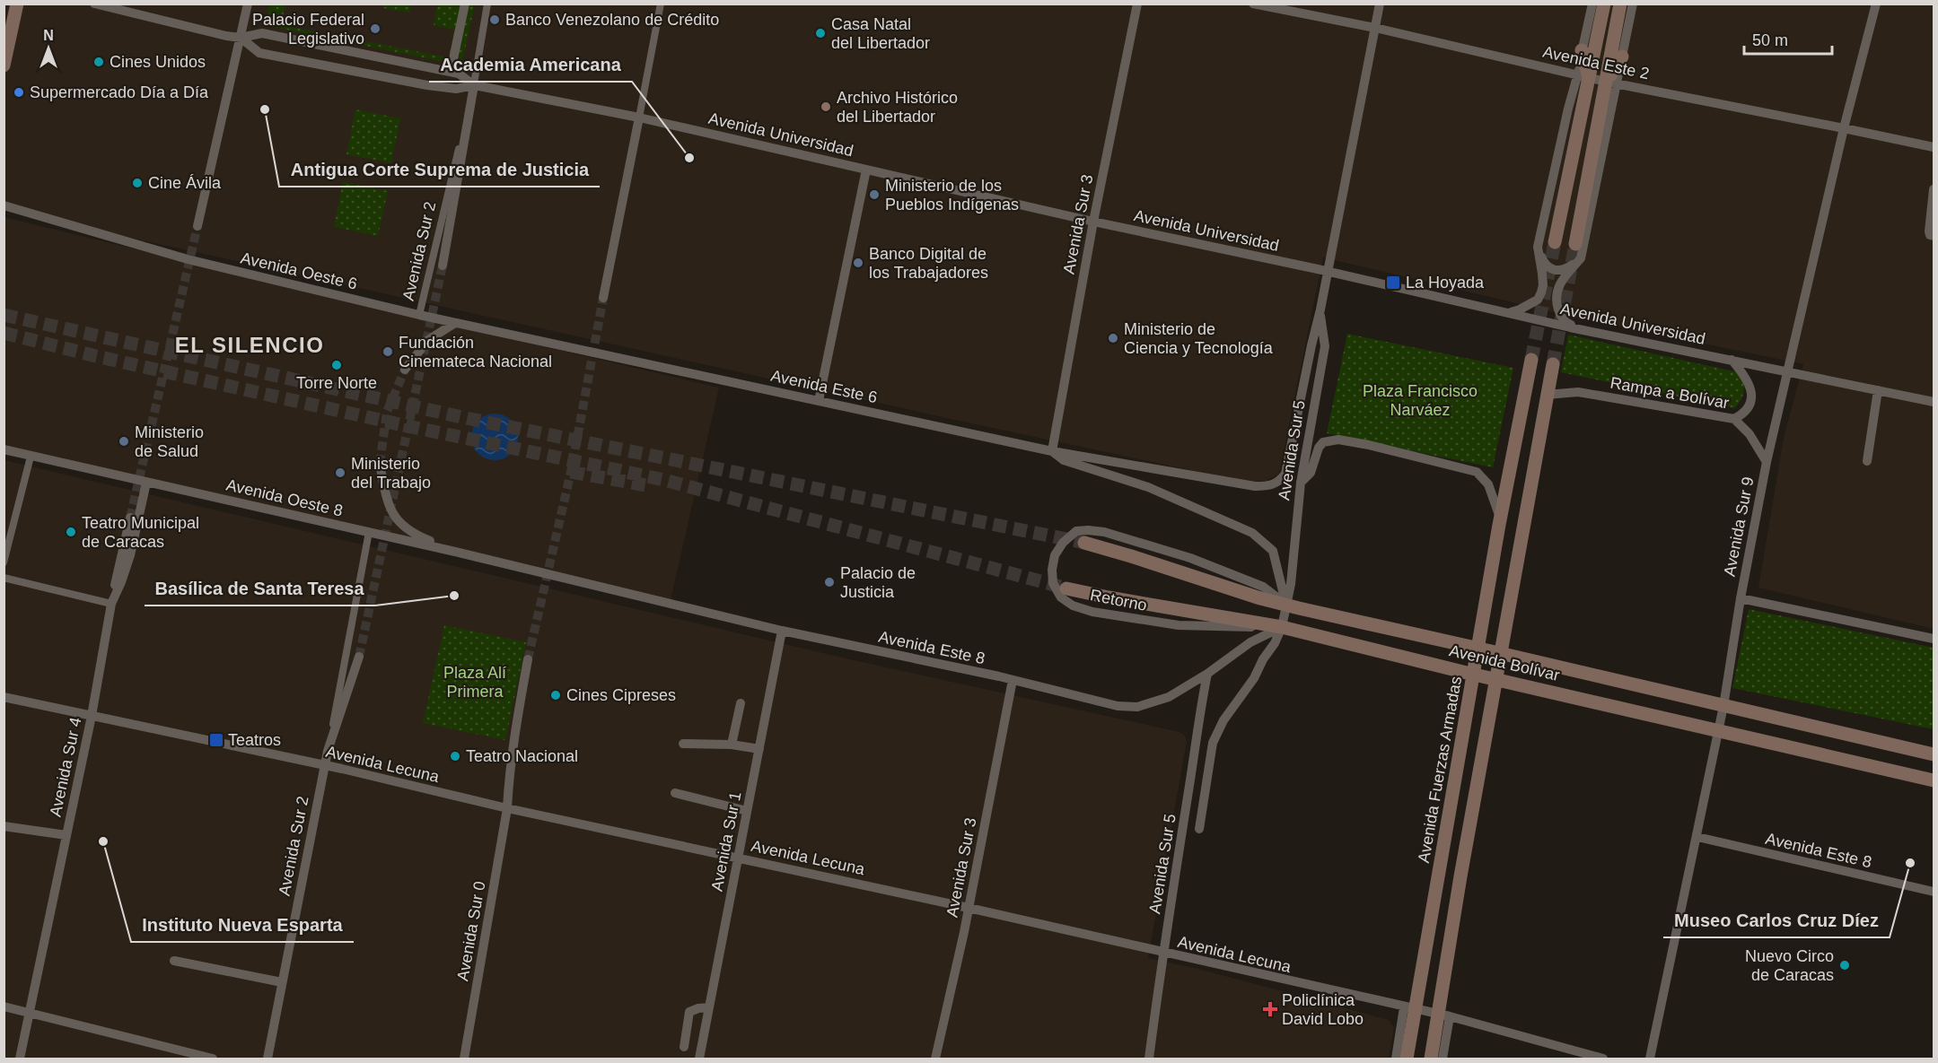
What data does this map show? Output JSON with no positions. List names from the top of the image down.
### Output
{
  "streets": {
    "main road": ["Avenida Bolívar", "Avenida Fuerzas Armadas"],
    "street": [
      "Avenida Este 2",
      "Avenida Universidad",
      "Avenida Sur 3",
      "Avenida Sur 2",
      "Avenida Oeste 6",
      "Avenida Este 6",
      "Rampa a Bolívar",
      "Avenida Sur 5",
      "Avenida Oeste 8",
      "Avenida Sur 9",
      "Retorno",
      "Avenida Este 8",
      "Avenida Lecuna",
      "Avenida Sur 4",
      "Avenida Sur 1",
      "Avenida Sur 0"
    ]
  },
  "crossings": [
    ["Avenida Este 2", "Avenida Sur 5"],
    ["Avenida Este 2", "Avenida Sur 9"],
    ["Avenida Universidad", "Avenida Sur 3"],
    ["Avenida Universidad", "Avenida Sur 2"],
    ["Avenida Universidad", "Avenida Sur 5"],
    ["Avenida Universidad", "Avenida Sur 9"],
    ["Avenida Sur 3", "Avenida Este 6"],
    ["Avenida Sur 3", "Avenida Este 8"],
    ["Avenida Sur 3", "Avenida Lecuna"],
    ["Avenida Sur 2", "Avenida Oeste 6"],
    ["Avenida Sur 2", "Avenida Lecuna"],
    ["Avenida Oeste 6", "Avenida Este 6"],
    ["Avenida Este 6", "Avenida Sur 5"],
    ["Avenida Este 6", "Retorno"],
    ["Avenida Este 6", "Avenida Bolívar"],
    ["Rampa a Bolívar", "Avenida Sur 9"],
    ["Avenida Sur 5", "Retorno"],
    ["Avenida Sur 5", "Avenida Este 8"],
    ["Avenida Sur 5", "Avenida Bolívar"],
    ["Avenida Sur 5", "Avenida Lecuna"],
    ["Avenida Oeste 8", "Avenida Este 8"],
    ["Avenida Oeste 8", "Avenida Sur 4"],
    ["Avenida Sur 9", "Avenida Este 8"],
    ["Avenida Sur 9", "Avenida Bolívar"],
    ["Retorno", "Avenida Este 8"],
    ["Retorno", "Avenida Bolívar"],
    ["Avenida Este 8", "Avenida Bolívar"],
    ["Avenida Este 8", "Avenida Sur 1"],
    ["Avenida Lecuna", "Avenida Sur 4"],
    ["Avenida Lecuna", "Avenida Sur 1"],
    ["Avenida Lecuna", "Avenida Sur 0"]
  ],
  "districts": ["EL SILENCIO"],
  "parks": ["Plaza Francisco Narváez", "Plaza Alí Primera"],
  "places": {
    "other": [
      "Banco Venezolano de Crédito",
      "Palacio Federal Legislativo",
      "Casa Natal del Libertador",
      "Cines Unidos",
      "Supermercado Día a Día",
      "Archivo Histórico del Libertador",
      "Antigua Corte Suprema de Justicia",
      "Academia Americana",
      "Cine Ávila",
      "Ministerio de los Pueblos Indígenas",
      "Banco Digital de los Trabajadores",
      "Ministerio de Ciencia y Tecnología",
      "Fundación Cinemateca Nacional",
      "Torre Norte",
      "Ministerio de Salud",
      "Ministerio del Trabajo",
      "Teatro Municipal de Caracas",
      "Palacio de Justicia",
      "Basílica de Santa Teresa",
      "Cines Cipreses",
      "Teatro Nacional",
      "Instituto Nueva Esparta",
      "Museo Carlos Cruz Díez",
      "Nuevo Circo de Caracas"
    ],
    "transit": ["La Hoyada", "Teatros"],
    "health": ["Policlínica David Lobo"]
  },
  "scale_bar": "50 m",
  "north": "top"
}
